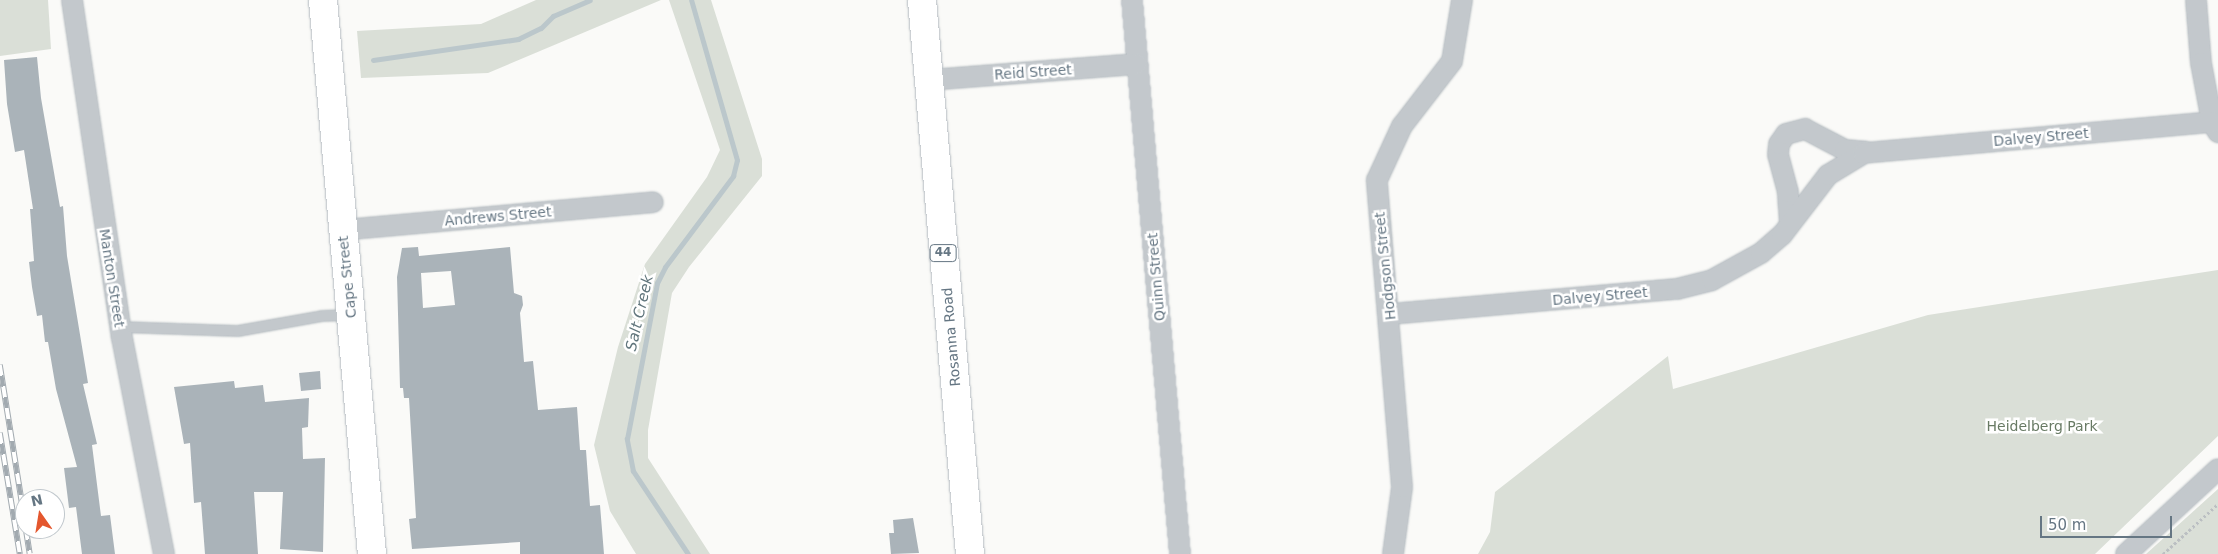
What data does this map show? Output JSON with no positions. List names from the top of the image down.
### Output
{
  "streets": {
    "main road": ["44", "Cape Street", "Rosanna Road"],
    "street": [
      "Reid Street",
      "Dalvey Street",
      "Andrews Street",
      "Hodgson Street",
      "Quinn Street",
      "Manton Street"
    ]
  },
  "crossings": [
    ["Reid Street", "Quinn Street"],
    ["Reid Street", "Rosanna Road"],
    ["Dalvey Street", "Hodgson Street"],
    ["Andrews Street", "Cape Street"]
  ],
  "water": ["Salt Creek"],
  "parks": ["Heidelberg Park"],
  "scale_bar": "50 m",
  "north": "top"
}
